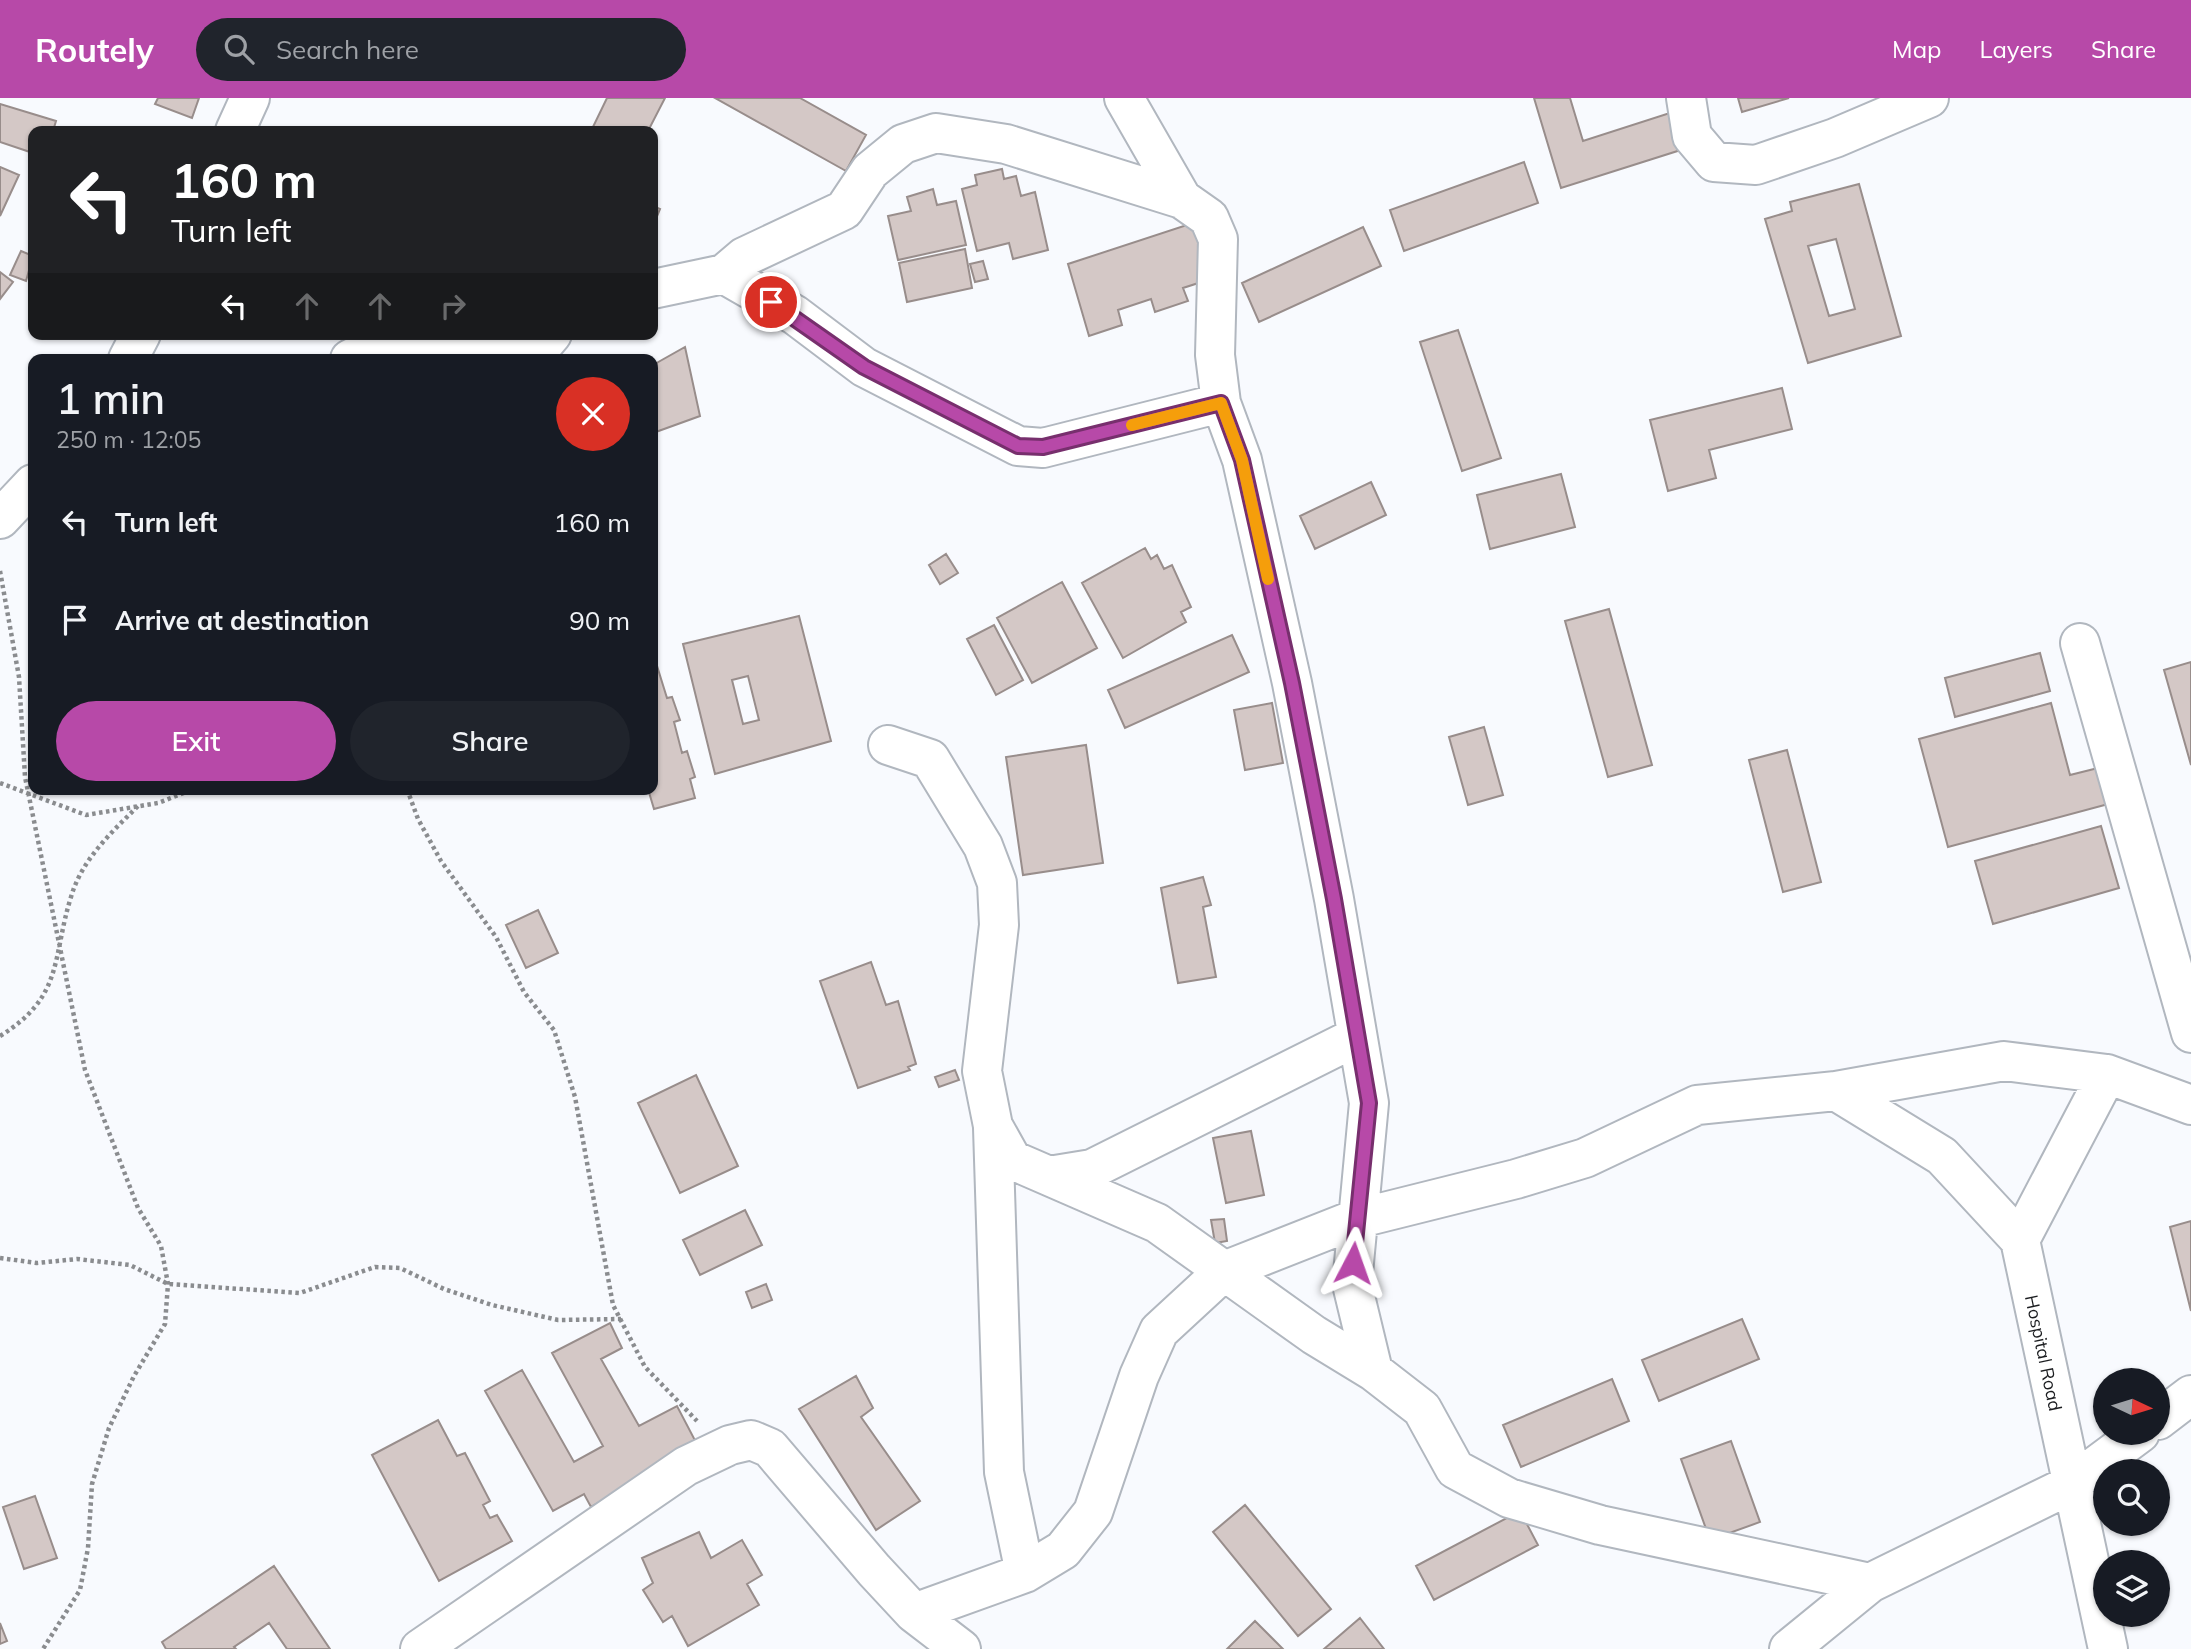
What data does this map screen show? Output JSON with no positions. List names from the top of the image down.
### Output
{
  "streets": {
    "street": ["Hospital Road"]
  },
  "north": "right",
  "page": {
    "header": "Routely",
    "search": "Search here",
    "nav": ["Map", "Layers", "Share"],
    "turn": ["160 m", "Turn left"],
    "heading": ["1 min", "250 m · 12:05"],
    "list": [
      {
        "name": "Turn left",
        "value": "160 m"
      },
      {
        "name": "Arrive at destination",
        "value": "90 m"
      }
    ],
    "buttons": ["Exit", "Share"]
  }
}
